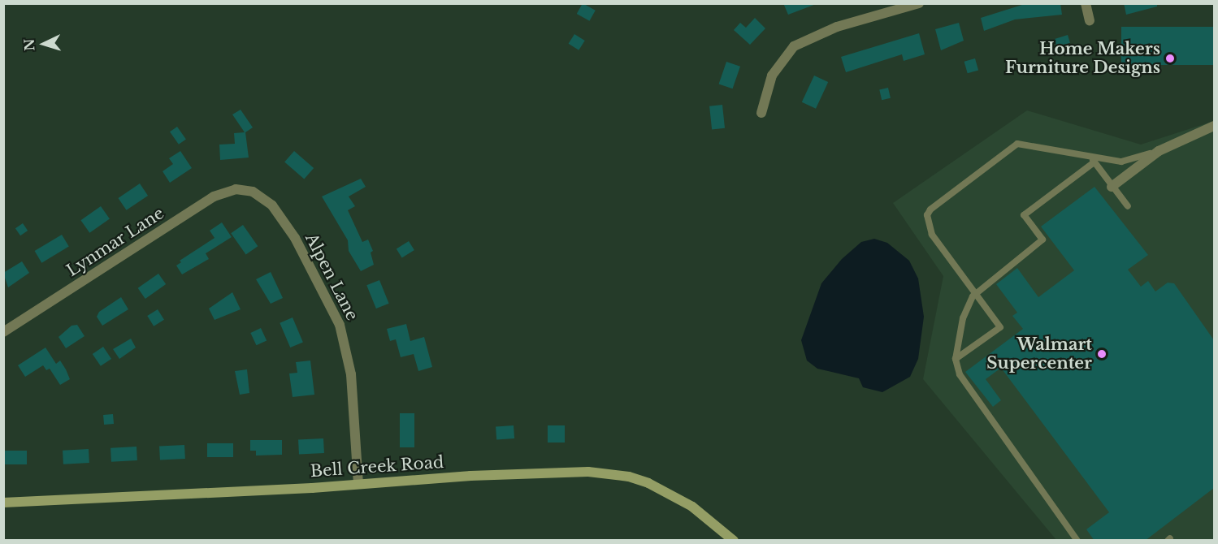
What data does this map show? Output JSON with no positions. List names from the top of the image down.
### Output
{
  "streets": {
    "street": ["Lynmar Lane", "Alpen Lane", "Bell Creek Road"]
  },
  "crossings": [
    ["Lynmar Lane", "Alpen Lane"],
    ["Alpen Lane", "Bell Creek Road"]
  ],
  "places": ["Home Makers Furniture Designs", "Walmart Supercenter"],
  "north": "left"
}
